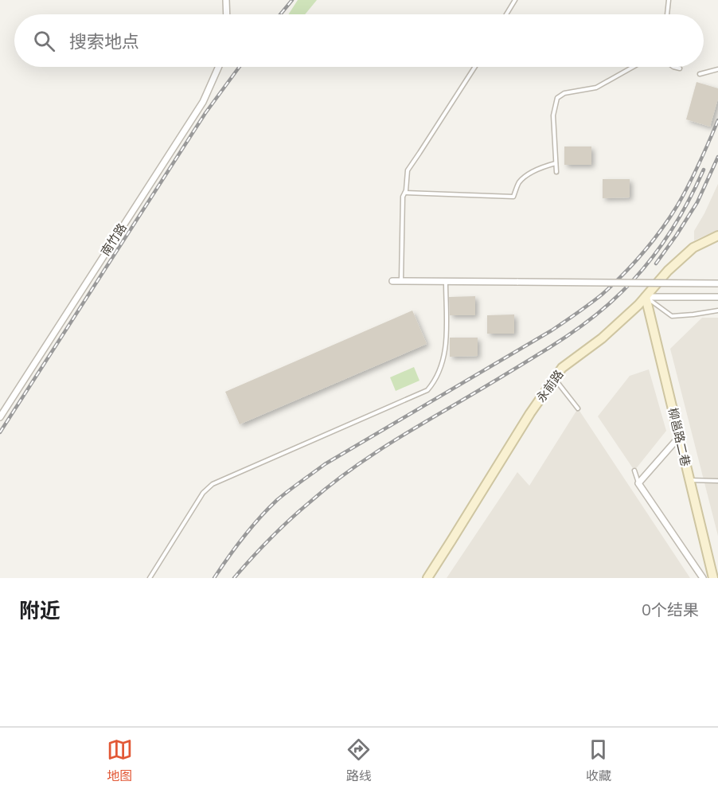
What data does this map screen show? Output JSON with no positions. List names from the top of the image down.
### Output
{
  "streets": {
    "street": ["南竹路", "永前路", "柳邕路二巷"]
  },
  "crossings": [
    ["永前路", "柳邕路二巷"]
  ],
  "page": {
    "search": "搜索地点",
    "heading": ["附近", "0个结果"],
    "nav": ["地图", "路线", "收藏"]
  }
}
